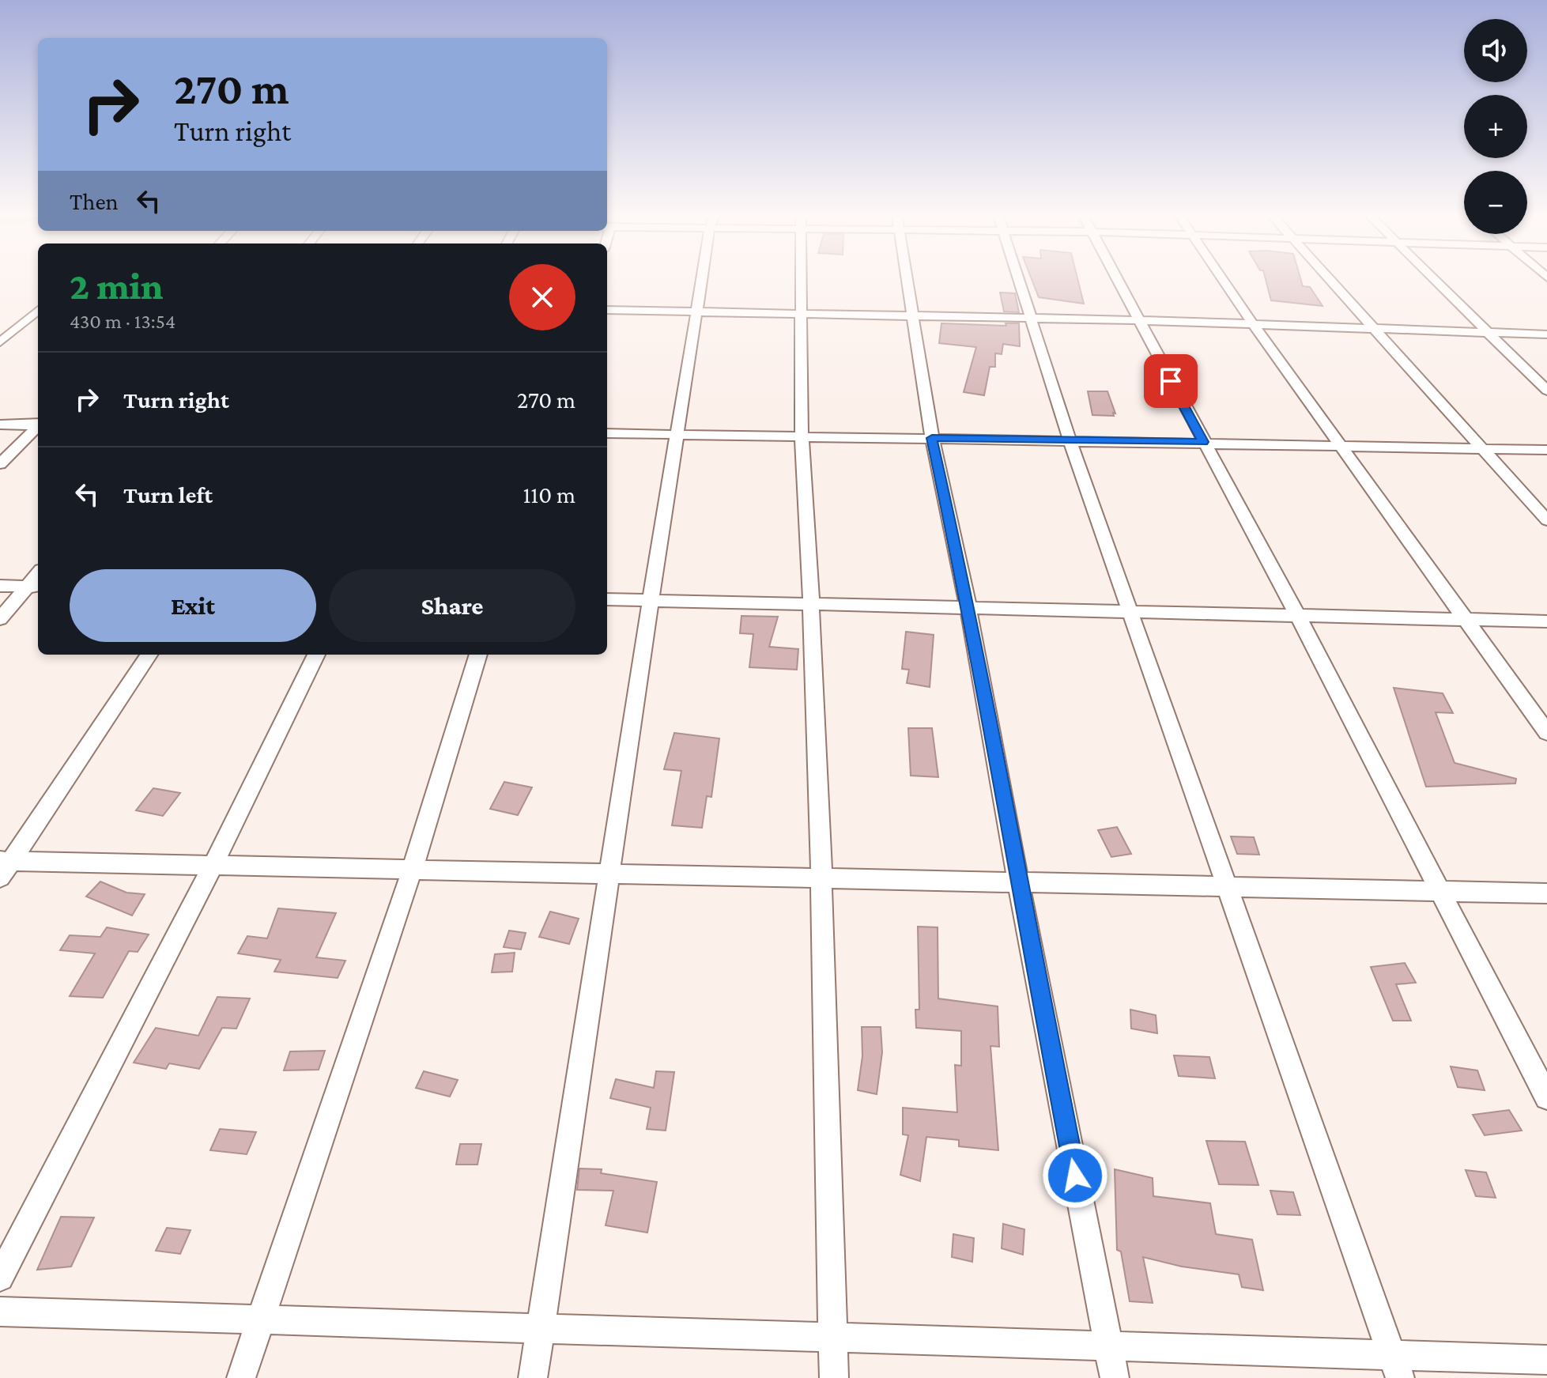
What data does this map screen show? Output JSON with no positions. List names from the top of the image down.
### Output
{
  "page": {
    "map_buttons": ["+", "−"],
    "turn": ["270 m", "Turn right"],
    "then": "Then",
    "heading": ["2 min", "430 m · 13:54"],
    "list": [
      {
        "name": "Turn right",
        "value": "270 m"
      },
      {
        "name": "Turn left",
        "value": "110 m"
      }
    ],
    "buttons": ["Exit", "Share"]
  }
}
